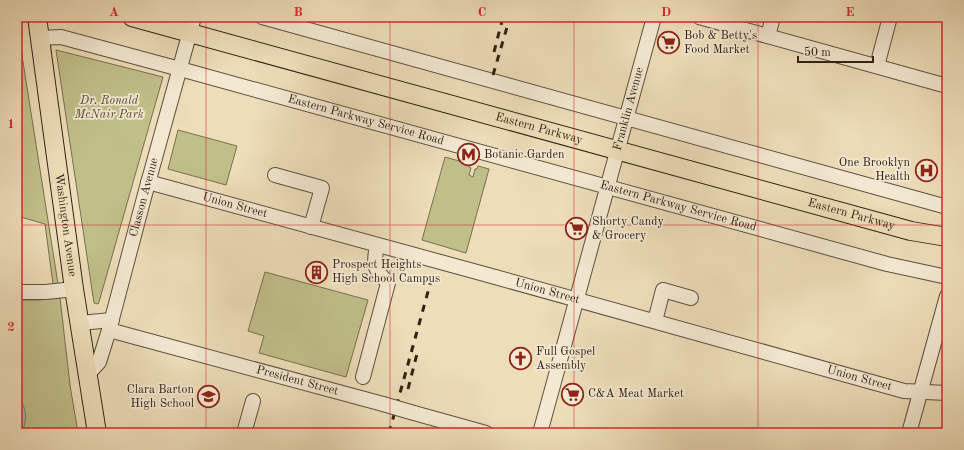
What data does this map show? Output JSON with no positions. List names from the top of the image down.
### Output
{
  "streets": {
    "main road": ["Eastern Parkway", "Washington Avenue"],
    "street": [
      "Franklin Avenue",
      "Eastern Parkway Service Road",
      "Classon Avenue",
      "Union Street",
      "President Street"
    ]
  },
  "crossings": [
    ["Franklin Avenue", "Eastern Parkway Service Road"],
    ["Franklin Avenue", "Eastern Parkway"],
    ["Franklin Avenue", "Union Street"],
    ["Eastern Parkway Service Road", "Classon Avenue"],
    ["Eastern Parkway Service Road", "Washington Avenue"],
    ["Eastern Parkway", "Classon Avenue"],
    ["Classon Avenue", "Union Street"],
    ["Classon Avenue", "Washington Avenue"],
    ["Classon Avenue", "President Street"],
    ["Washington Avenue", "President Street"]
  ],
  "parks": ["Dr. Ronald McNair Park"],
  "places": {
    "supermarket": ["Bob & Betty's Food Market", "Shorty Candy & Grocery", "C&A Meat Market"],
    "metro station": ["Botanic Garden"],
    "hospital": ["One Brooklyn Health"],
    "building": ["Prospect Heights High School Campus"],
    "church": ["Full Gospel Assembly"],
    "school or university": ["Clara Barton High School"]
  },
  "scale_bar": "50 m",
  "grid": {
    "columns": [
      "A",
      "B",
      "C",
      "D",
      "E"
    ],
    "rows": ["1", "2"]
  }
}
